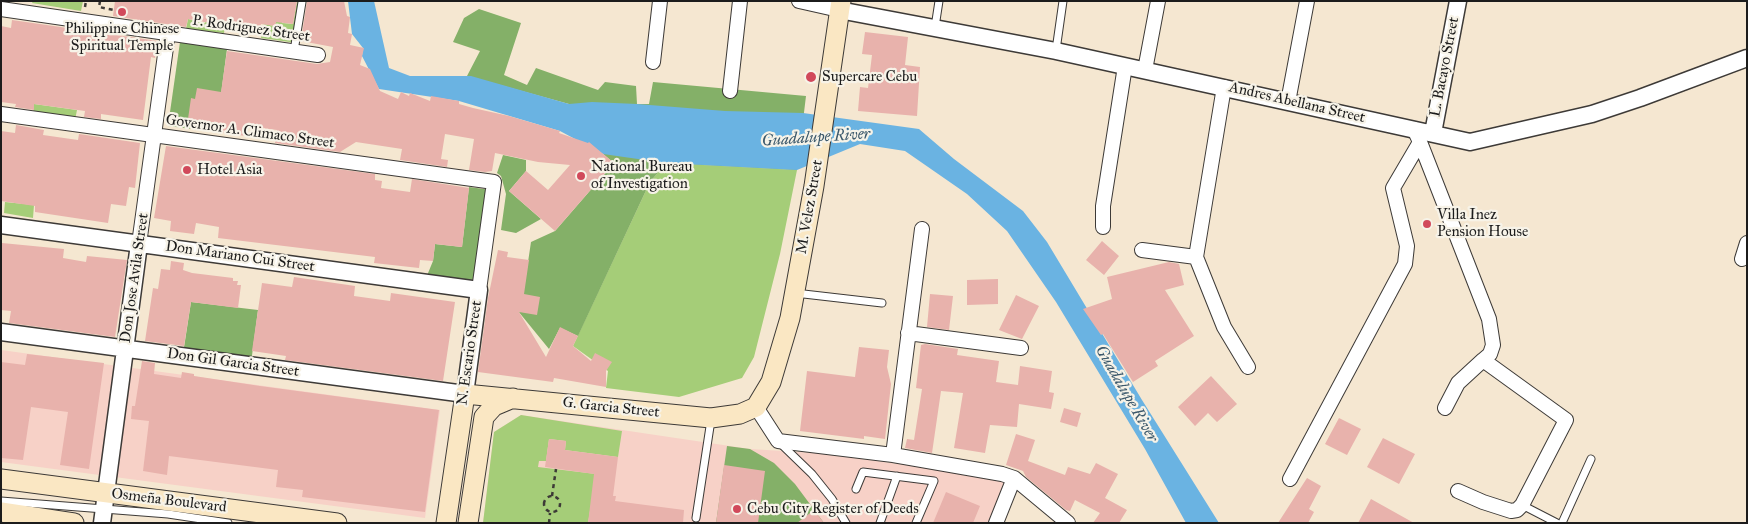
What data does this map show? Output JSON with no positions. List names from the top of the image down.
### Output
{
  "streets": {
    "main road": [
      "M. Velez Street",
      "N. Escario Street",
      "G. Garcia Street",
      "Osmeña Boulevard"
    ],
    "street": [
      "P. Rodriguez Street",
      "L. Bacayo Street",
      "Andres Abellana Street",
      "Governor A. Climaco Street",
      "Don Mariano Cui Street",
      "Don Jose Avila Street",
      "Don Gil Garcia Street"
    ]
  },
  "crossings": [
    ["P. Rodriguez Street", "Don Jose Avila Street"],
    ["L. Bacayo Street", "Andres Abellana Street"],
    ["Andres Abellana Street", "M. Velez Street"],
    ["Governor A. Climaco Street", "Don Jose Avila Street"],
    ["Governor A. Climaco Street", "N. Escario Street"],
    ["M. Velez Street", "G. Garcia Street"],
    ["Don Mariano Cui Street", "Don Jose Avila Street"],
    ["Don Mariano Cui Street", "N. Escario Street"],
    ["Don Jose Avila Street", "Don Gil Garcia Street"],
    ["Don Jose Avila Street", "Osmeña Boulevard"],
    ["N. Escario Street", "Don Gil Garcia Street"],
    ["N. Escario Street", "G. Garcia Street"],
    ["Don Gil Garcia Street", "G. Garcia Street"]
  ],
  "water": ["Guadalupe River"],
  "places": [
    "Philippine Chinese Spiritual Temple",
    "Supercare Cebu",
    "Hotel Asia",
    "National Bureau of Investigation",
    "Villa Inez Pension House",
    "Cebu City Register of Deeds"
  ]
}
